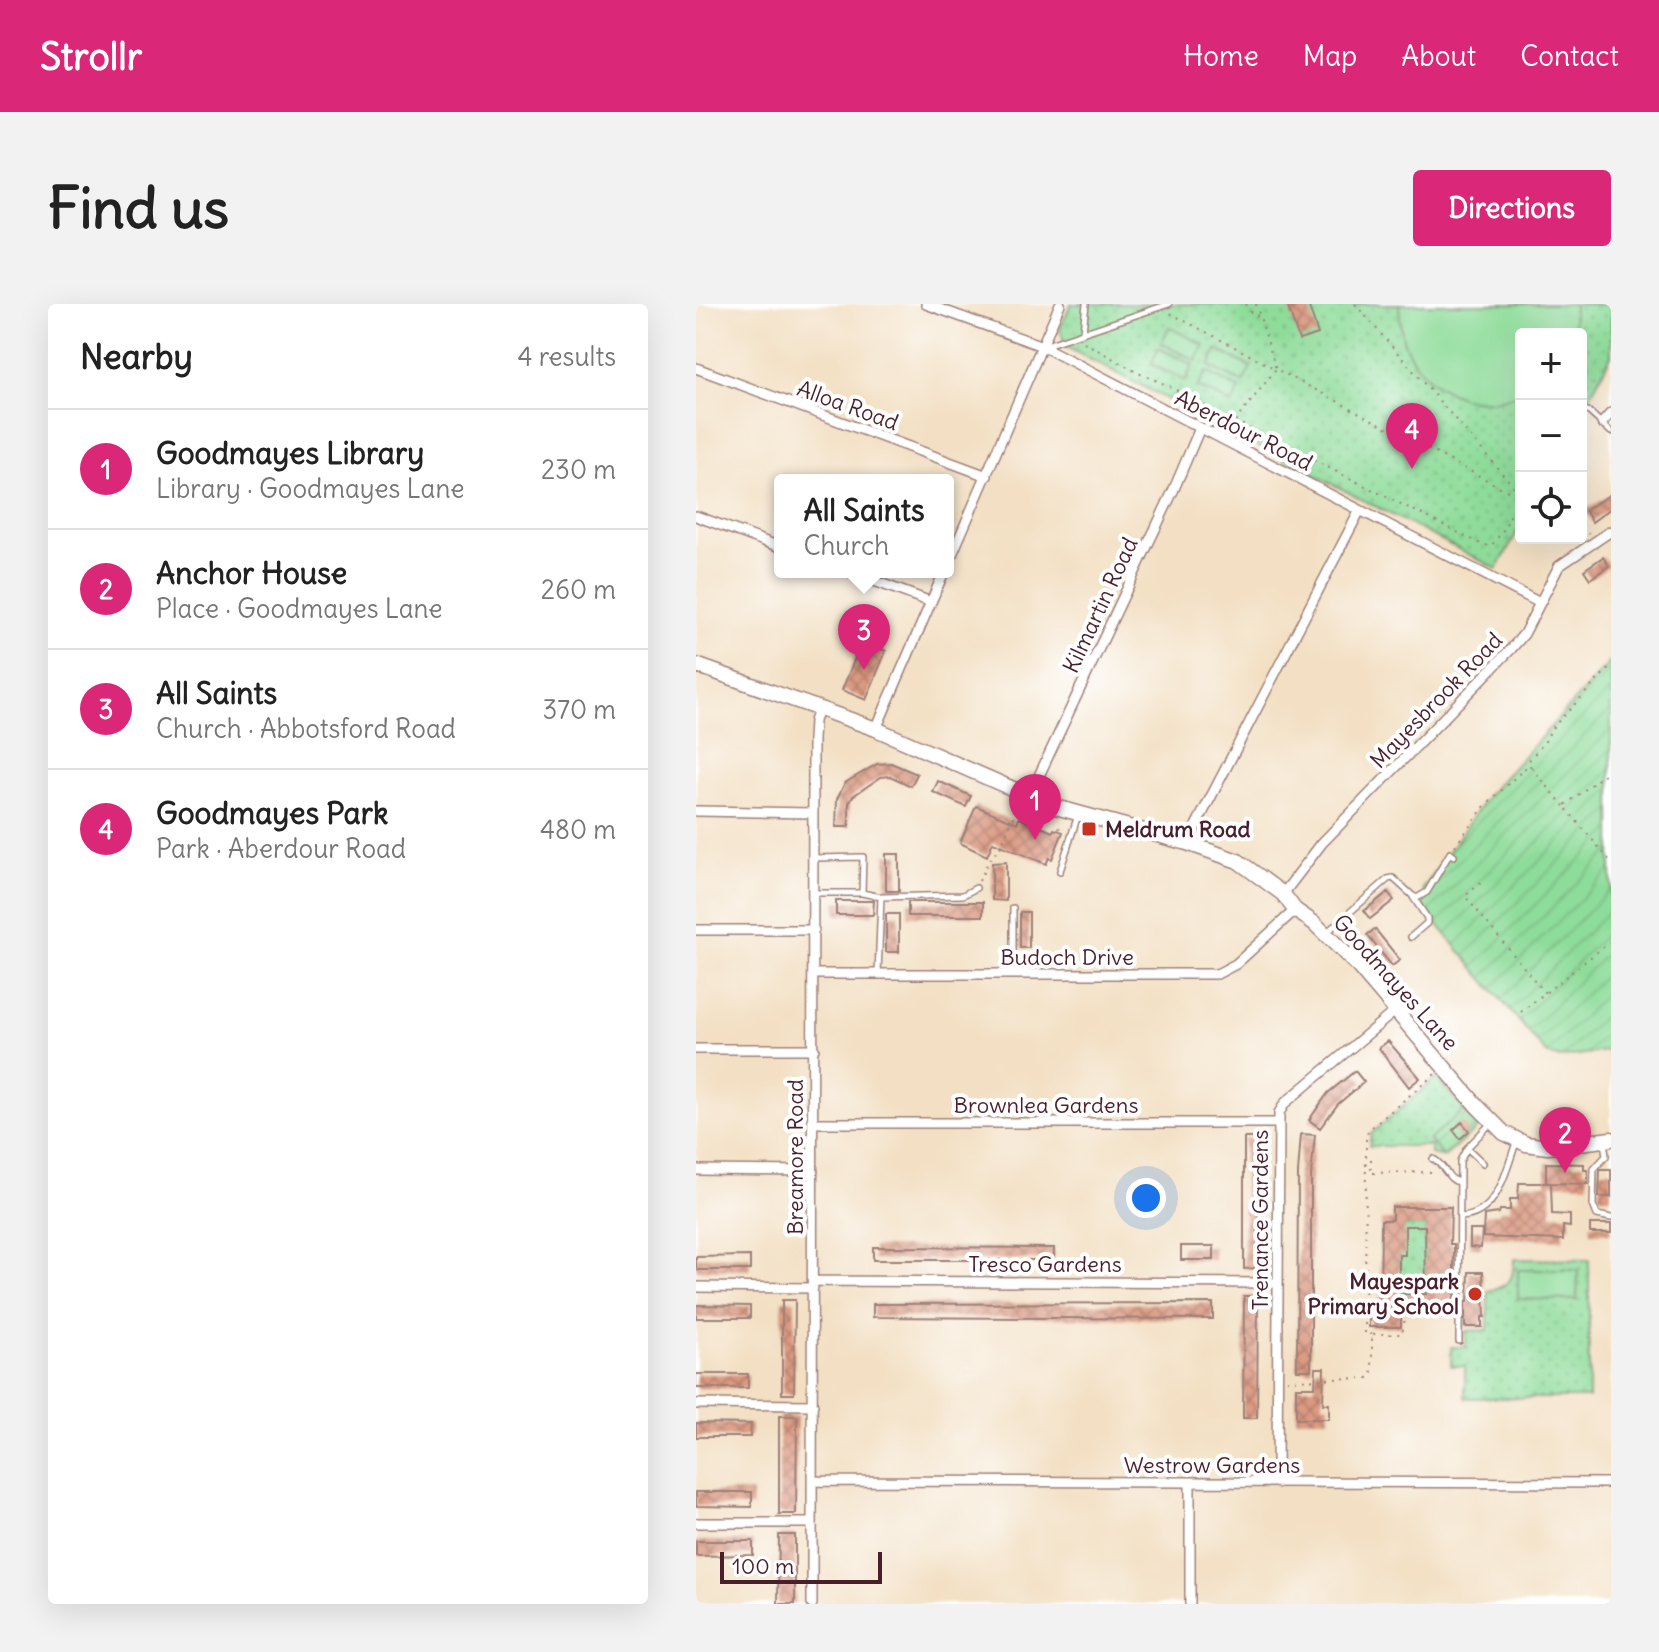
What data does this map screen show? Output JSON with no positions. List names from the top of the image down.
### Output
{
  "streets": {
    "main road": ["Goodmayes Lane"],
    "street": [
      "Alloa Road",
      "Aberdour Road",
      "Kilmartin Road",
      "Mayesbrook Road",
      "Budoch Drive",
      "Brownlea Gardens",
      "Breamore Road",
      "Trenance Gardens",
      "Tresco Gardens",
      "Westrow Gardens"
    ]
  },
  "crossings": [
    ["Aberdour Road", "Kilmartin Road"],
    ["Aberdour Road", "Mayesbrook Road"],
    ["Kilmartin Road", "Goodmayes Lane"],
    ["Mayesbrook Road", "Goodmayes Lane"],
    ["Budoch Drive", "Goodmayes Lane"],
    ["Budoch Drive", "Breamore Road"],
    ["Goodmayes Lane", "Breamore Road"],
    ["Goodmayes Lane", "Trenance Gardens"],
    ["Brownlea Gardens", "Breamore Road"],
    ["Brownlea Gardens", "Trenance Gardens"],
    ["Breamore Road", "Tresco Gardens"],
    ["Breamore Road", "Westrow Gardens"],
    ["Trenance Gardens", "Tresco Gardens"],
    ["Trenance Gardens", "Westrow Gardens"]
  ],
  "places": {
    "transit": ["Meldrum Road"],
    "other": ["Mayespark Primary School"]
  },
  "scale_bar": "100 m",
  "page": {
    "header": "Strollr",
    "nav": [
      "Home",
      "Map",
      "About",
      "Contact"
    ],
    "buttons": "Directions",
    "title": "Find us",
    "heading": ["Nearby", "4 results"],
    "map_buttons": ["+", "−"],
    "pins": [
      "4",
      "3",
      "1",
      "2"
    ],
    "list": [
      {
        "mark": "1",
        "name": "Goodmayes Library",
        "note": "Library · Goodmayes Lane",
        "value": "230 m"
      },
      {
        "mark": "2",
        "name": "Anchor House",
        "note": "Place · Goodmayes Lane",
        "value": "260 m"
      },
      {
        "mark": "3",
        "name": "All Saints",
        "note": "Church · Abbotsford Road",
        "value": "370 m"
      },
      {
        "mark": "4",
        "name": "Goodmayes Park",
        "note": "Park · Aberdour Road",
        "value": "480 m"
      }
    ],
    "popup": ["All Saints", "Church"],
    "scale": "100 m"
  }
}
